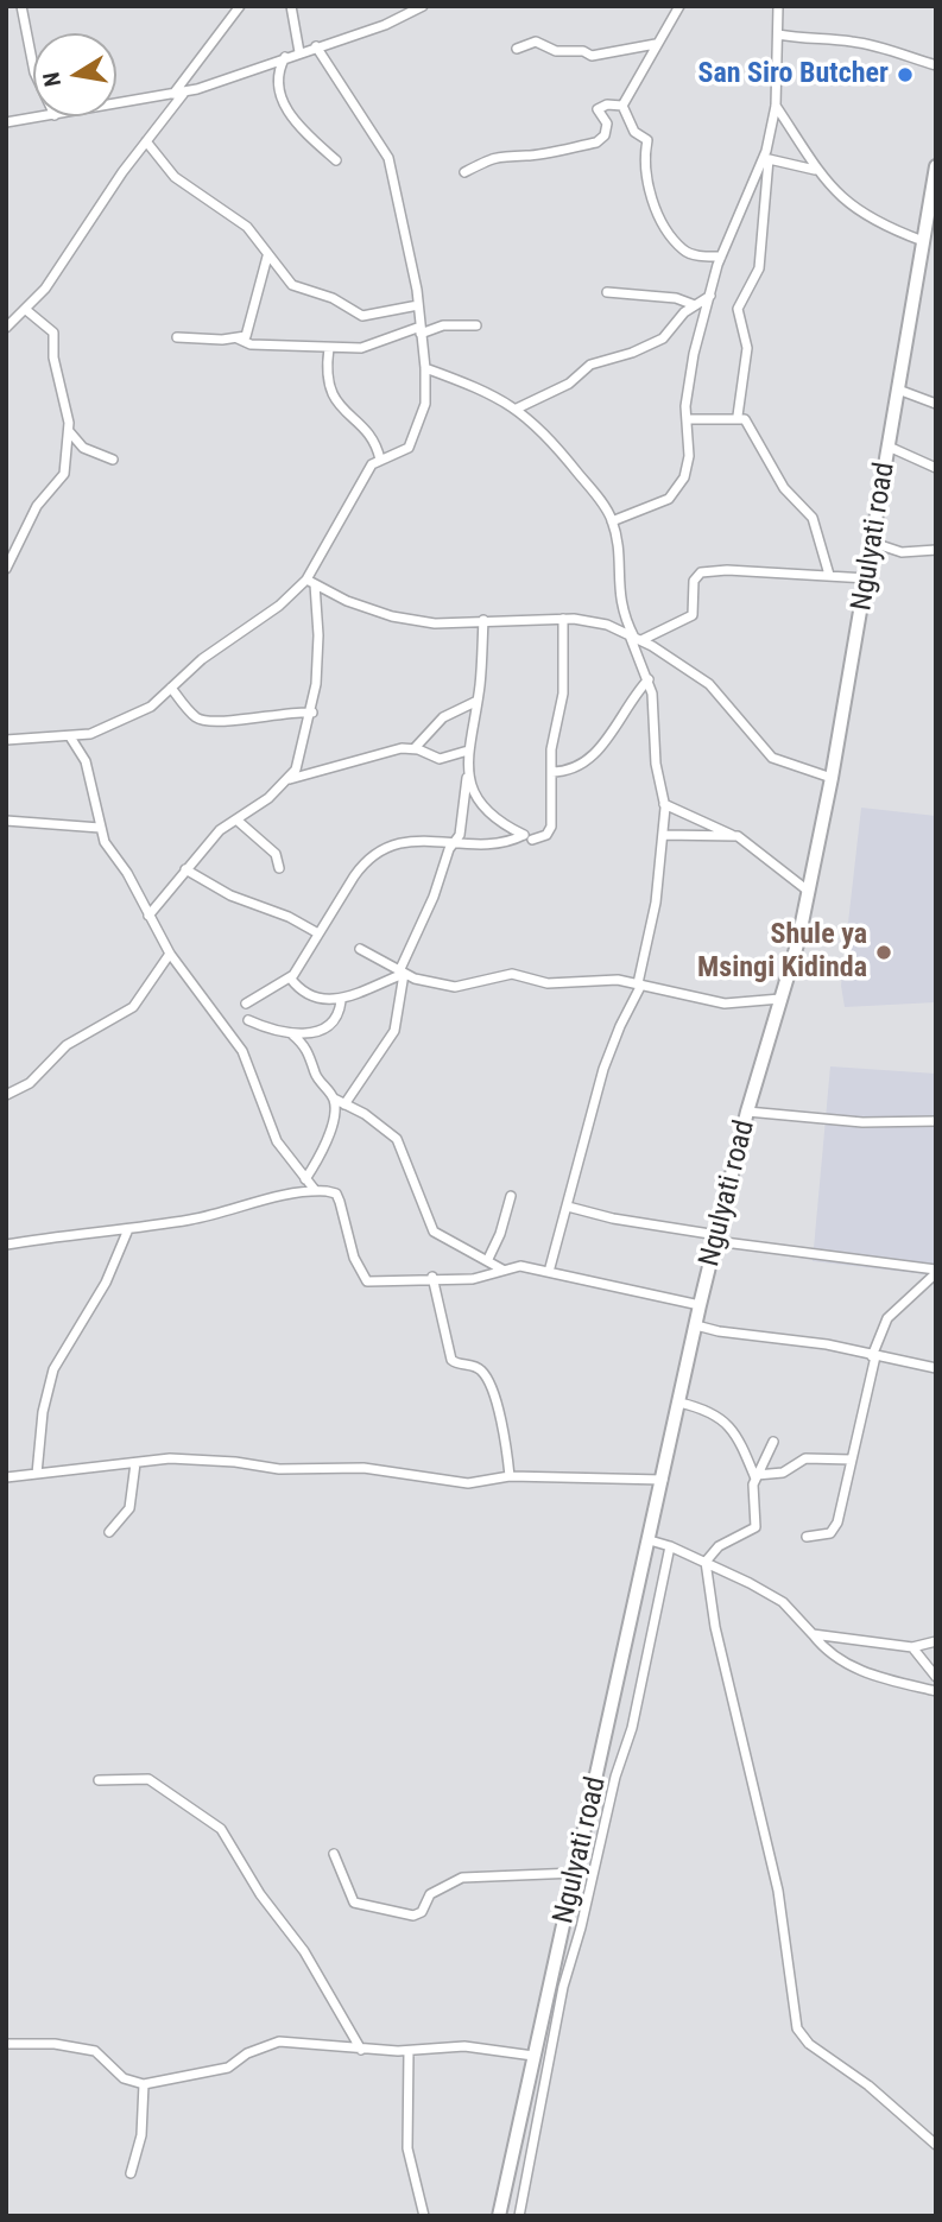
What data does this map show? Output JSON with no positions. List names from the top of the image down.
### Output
{
  "streets": {
    "main road": ["Ngulyati road"]
  },
  "places": ["San Siro Butcher", "Shule ya Msingi Kidinda"],
  "north": "left"
}
